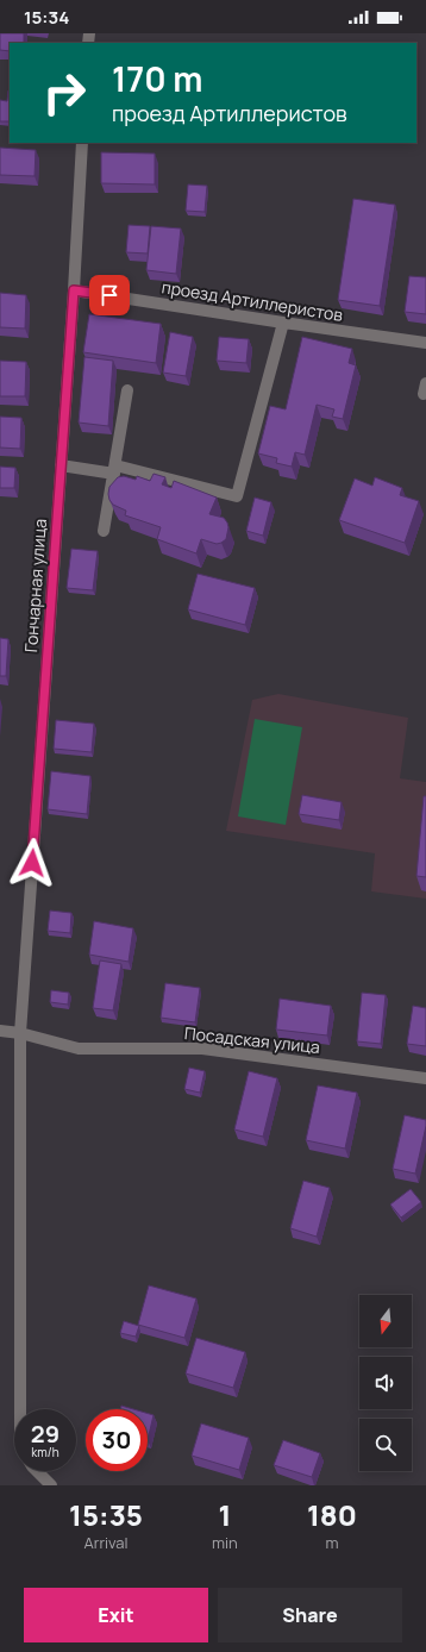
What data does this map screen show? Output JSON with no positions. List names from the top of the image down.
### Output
{
  "streets": {
    "street": ["проезд Артиллеристов", "Гончарная улица", "Посадская улица"]
  },
  "crossings": [
    ["проезд Артиллеристов", "Гончарная улица"],
    ["Гончарная улица", "Посадская улица"]
  ],
  "north": "bottom",
  "page": {
    "status": "15:34",
    "turn": ["170 m", "проезд Артиллеристов"],
    "speed": "29 km/h",
    "limit": "30",
    "eta": [
      "15:35",
      "Arrival",
      "1",
      "min",
      "180",
      "m"
    ],
    "buttons": ["Exit", "Share"]
  }
}
